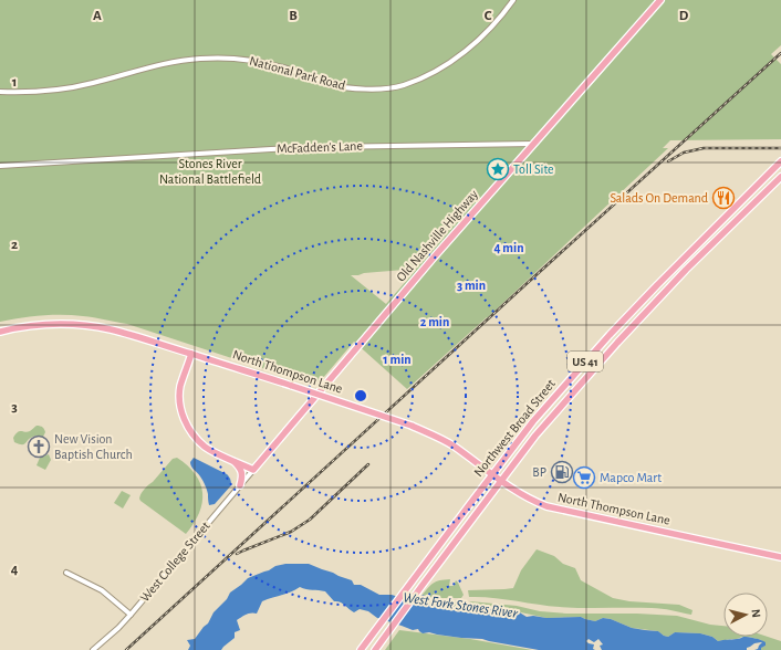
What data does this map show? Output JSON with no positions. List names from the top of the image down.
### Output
{
  "streets": {
    "main road": [
      "Old Nashville Highway",
      "US 41",
      "North Thompson Lane",
      "Northwest Broad Street"
    ],
    "street": ["National Park Road", "McFadden's Lane", "West College Street"]
  },
  "crossings": [
    ["McFadden's Lane", "Old Nashville Highway"],
    ["Old Nashville Highway", "West College Street"],
    ["North Thompson Lane", "Northwest Broad Street"]
  ],
  "water": ["West Fork Stones River"],
  "parks": ["Stones River National Battlefield"],
  "places": {
    "place": ["Toll Site"],
    "restaurant": ["Salads On Demand"],
    "church": ["New Vision Baptish Church"],
    "fuel station": ["BP"],
    "supermarket": ["Mapco Mart"]
  },
  "north": "right",
  "grid": {
    "columns": [
      "A",
      "B",
      "C",
      "D"
    ],
    "rows": [
      "1",
      "2",
      "3",
      "4"
    ]
  },
  "rings": [
    "4 min",
    "3 min",
    "2 min",
    "1 min"
  ]
}
